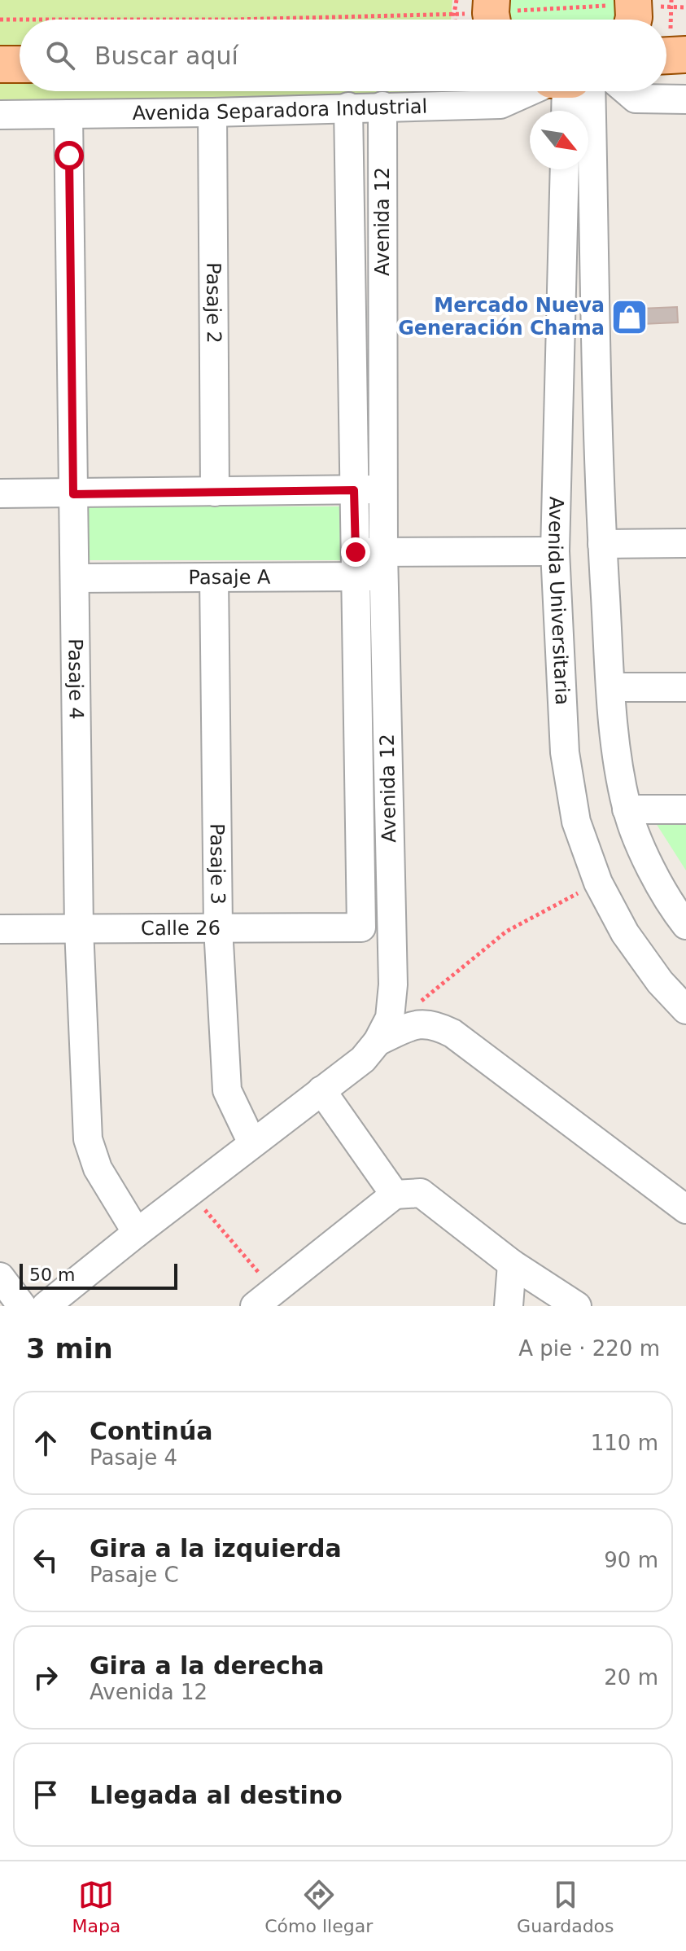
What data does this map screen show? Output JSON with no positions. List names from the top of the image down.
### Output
{
  "streets": {
    "street": [
      "Avenida Separadora Industrial",
      "Avenida 12",
      "Pasaje 2",
      "Pasaje A",
      "Avenida Universitaria",
      "Pasaje 4",
      "Pasaje 3",
      "Calle 26"
    ]
  },
  "crossings": [
    ["Avenida Separadora Industrial", "Avenida 12"],
    ["Avenida Separadora Industrial", "Pasaje 2"],
    ["Avenida Separadora Industrial", "Pasaje 4"],
    ["Avenida 12", "Pasaje A"],
    ["Avenida 12", "Pasaje 4"],
    ["Avenida 12", "Pasaje 3"],
    ["Avenida 12", "Calle 26"],
    ["Pasaje A", "Avenida Universitaria"],
    ["Pasaje A", "Pasaje 4"],
    ["Pasaje A", "Pasaje 3"],
    ["Pasaje 4", "Calle 26"],
    ["Pasaje 3", "Calle 26"]
  ],
  "places": {
    "shop": ["Mercado Nueva Generación Chama"]
  },
  "scale_bar": "50 m",
  "north": "bottom right",
  "page": {
    "search": "Buscar aquí",
    "scale": "50 m",
    "heading": ["3 min", "A pie · 220 m"],
    "list": [
      ["Continúa", "Pasaje 4", "110 m"],
      ["Gira a la izquierda", "Pasaje C", "90 m"],
      ["Gira a la derecha", "Avenida 12", "20 m"],
      "Llegada al destino"
    ],
    "nav": ["Mapa", "Cómo llegar", "Guardados"]
  }
}
